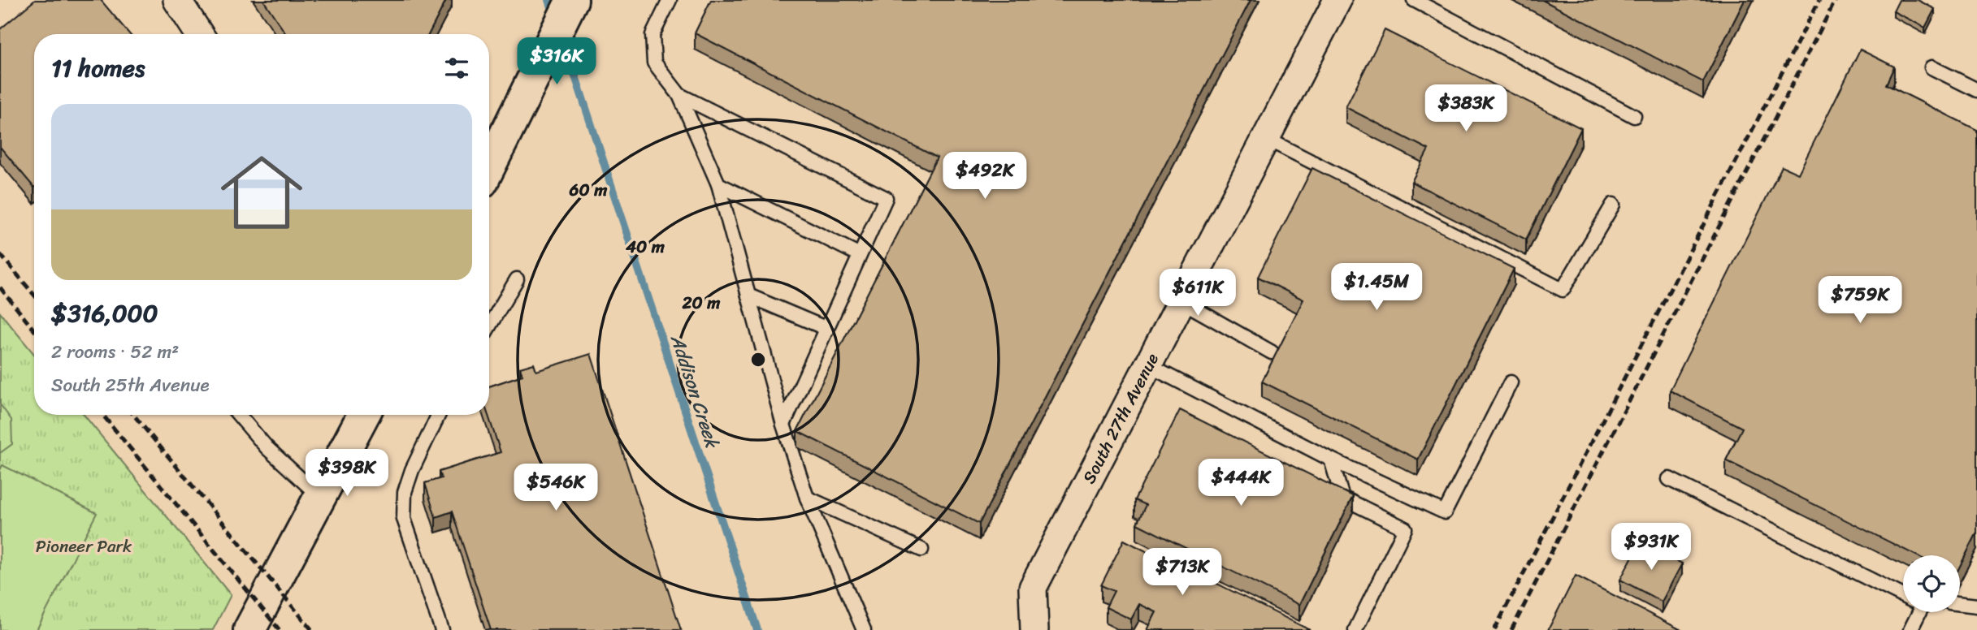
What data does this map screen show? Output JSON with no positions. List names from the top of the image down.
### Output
{
  "streets": {
    "street": ["South 27th Avenue"]
  },
  "water": ["Addison Creek"],
  "parks": ["Pioneer Park"],
  "page": {
    "heading": "11 homes",
    "price": [
      "$316K",
      "$383K",
      "$492K",
      "$1.45M",
      "$611K",
      "$759K",
      "$398K",
      "$444K",
      "$546K",
      "$931K",
      "$713K"
    ],
    "list": [
      {
        "name": "$316,000",
        "note": "2 rooms · 52 m² · South 25th Avenue"
      }
    ]
  },
  "rings": ["60 m", "40 m", "20 m"]
}
